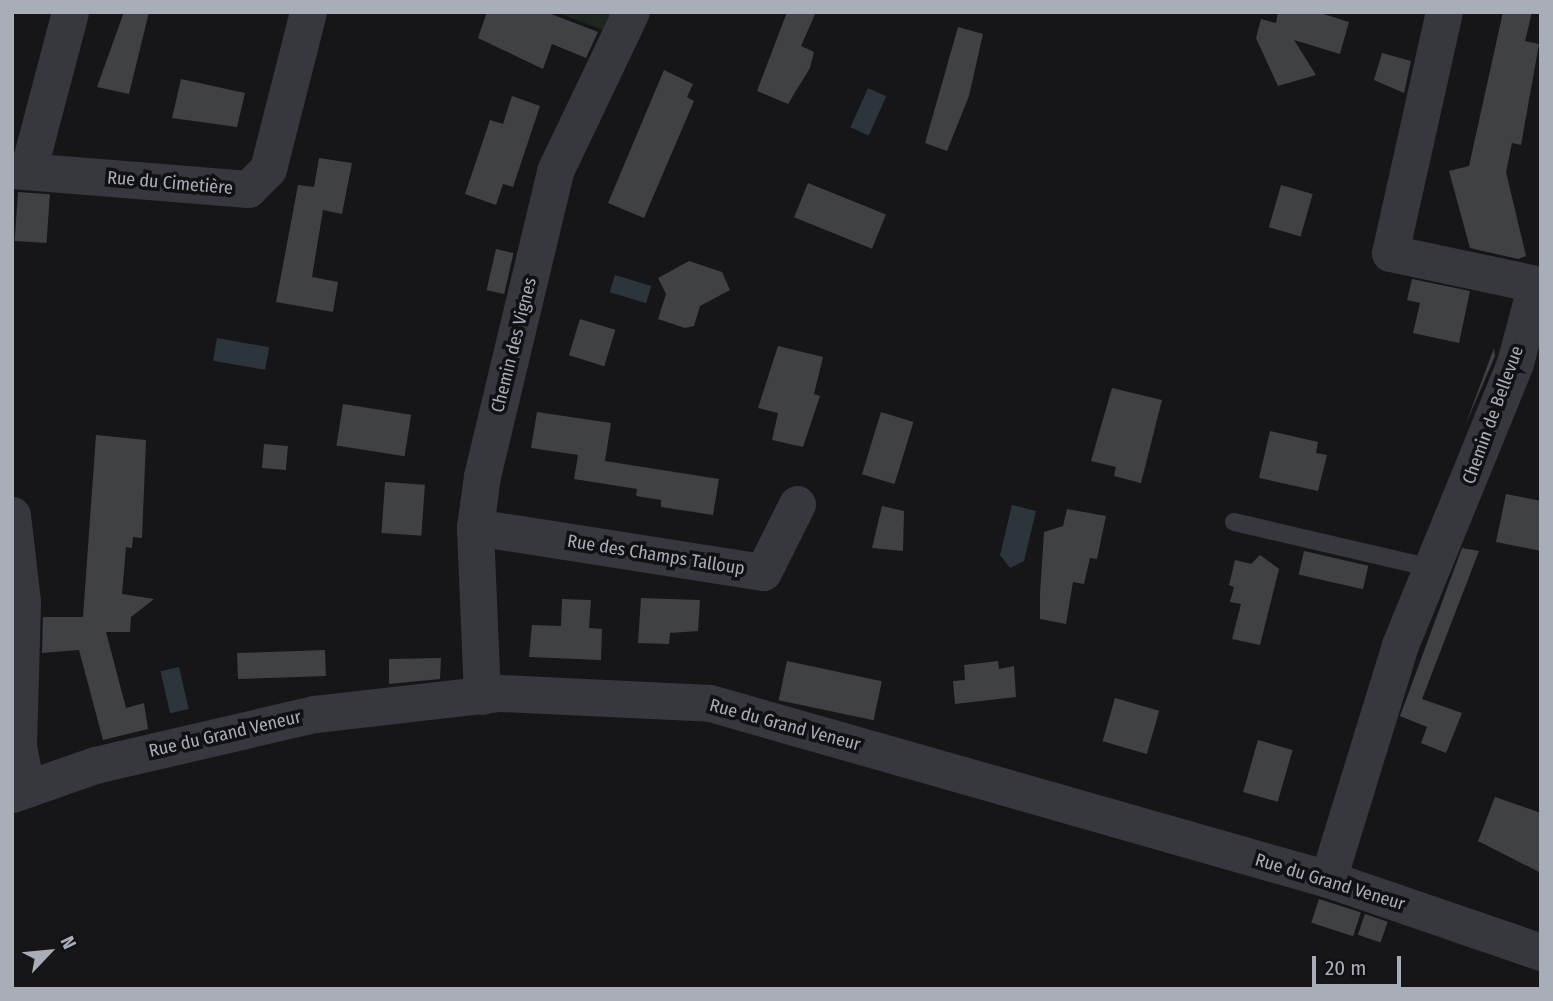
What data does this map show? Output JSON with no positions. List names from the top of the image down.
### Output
{
  "streets": {
    "street": [
      "Rue du Cimetière",
      "Chemin des Vignes",
      "Chemin de Bellevue",
      "Rue des Champs Talloup",
      "Rue du Grand Veneur"
    ]
  },
  "crossings": [
    ["Chemin des Vignes", "Rue des Champs Talloup"],
    ["Chemin des Vignes", "Rue du Grand Veneur"],
    ["Chemin de Bellevue", "Rue du Grand Veneur"]
  ],
  "scale_bar": "20 m",
  "north": "top right"
}
